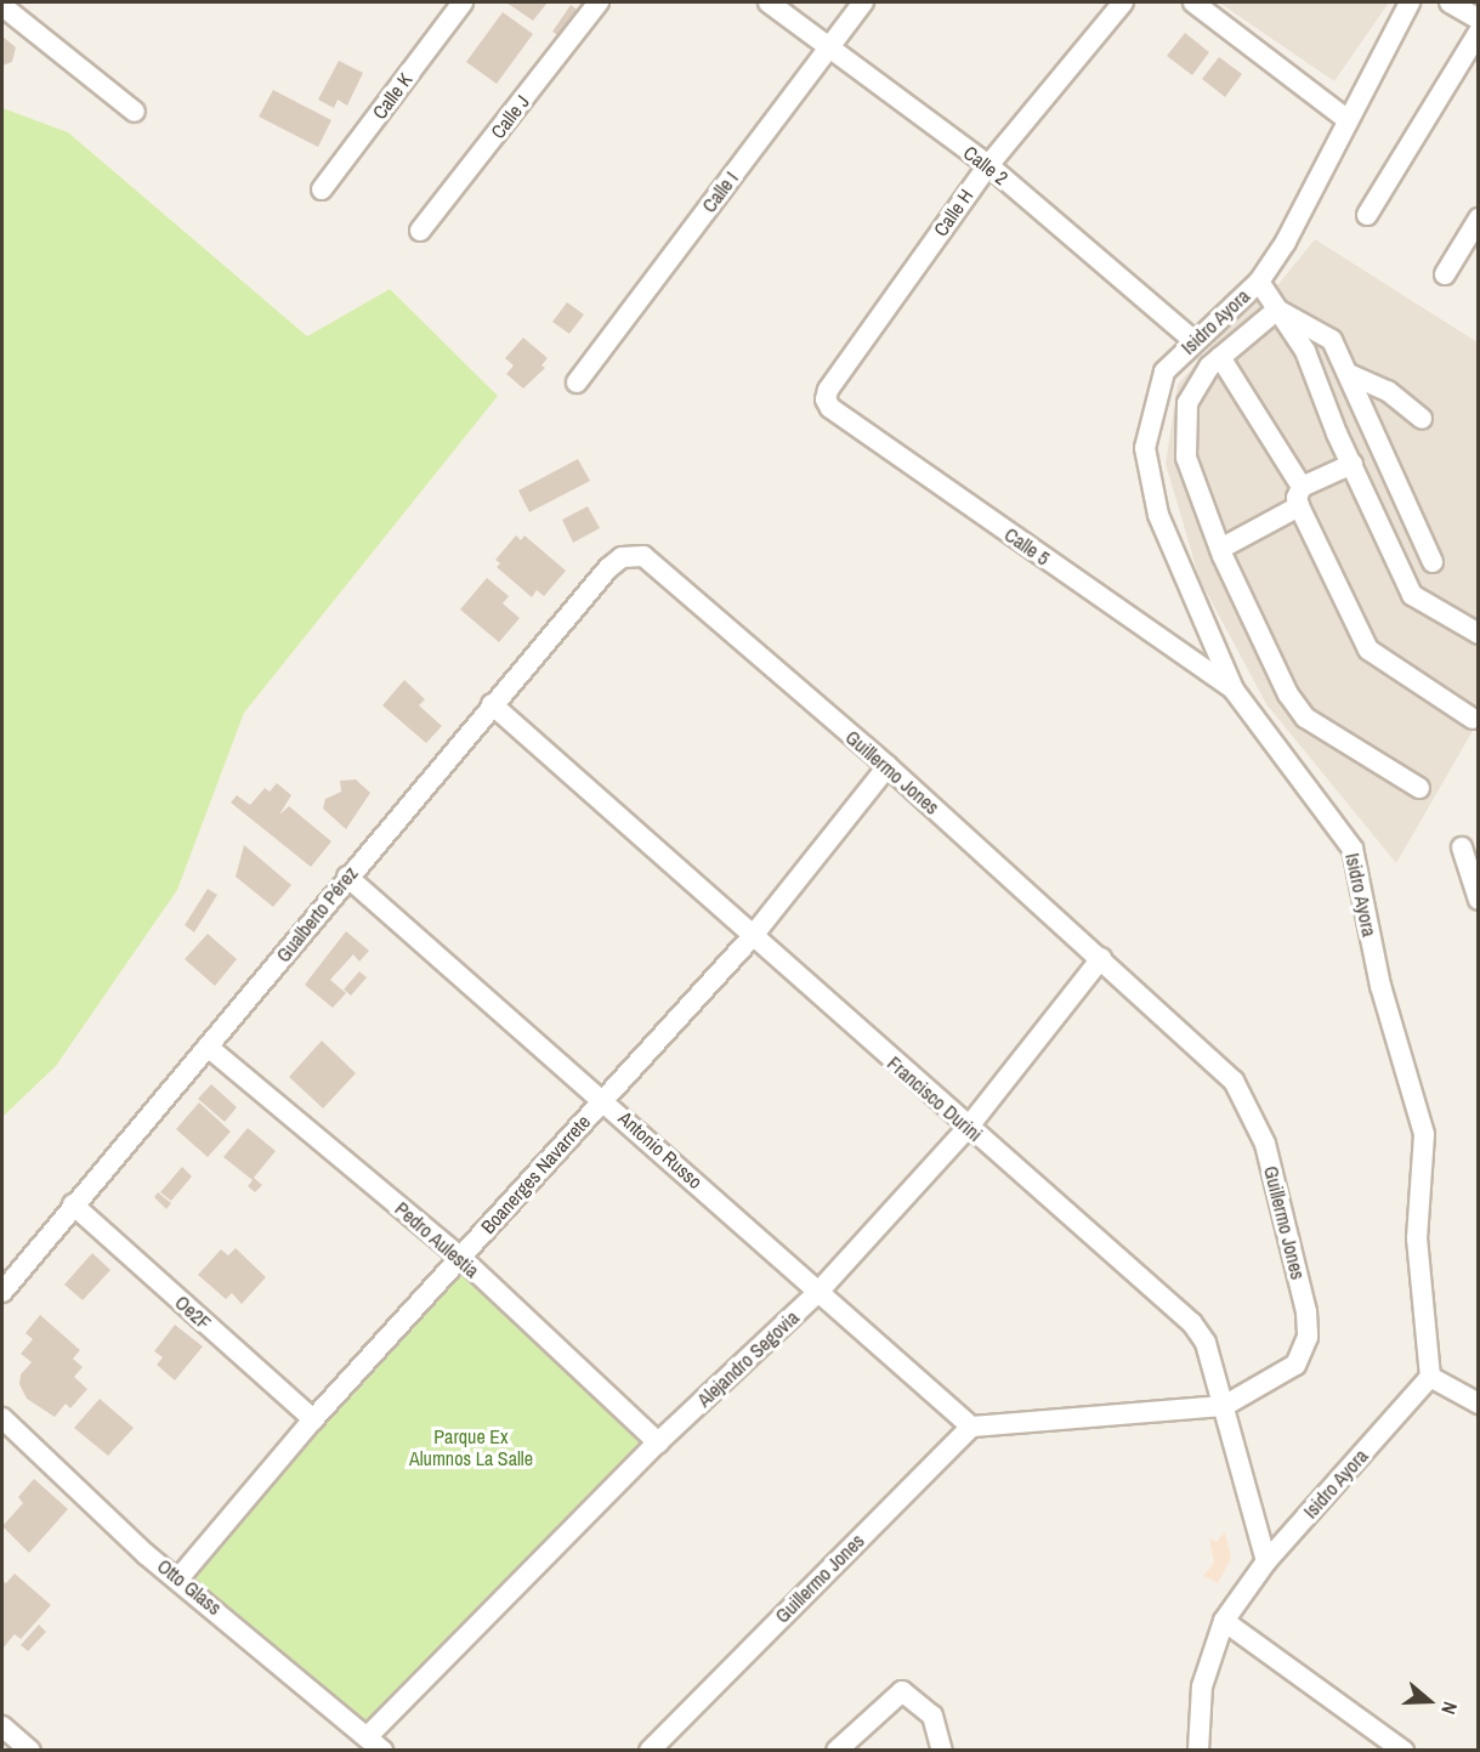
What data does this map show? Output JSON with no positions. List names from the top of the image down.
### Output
{
  "streets": {
    "street": [
      "Calle K",
      "Calle J",
      "Calle 2",
      "Calle I",
      "Calle H",
      "Isidro Ayora",
      "Calle 5",
      "Guillermo Jones",
      "Gualberto Pérez",
      "Francisco Durini",
      "Antonio Russo",
      "Boanerges Navarrete",
      "Pedro Aulestia",
      "Oe2F",
      "Alejandro Segovia",
      "Otto Glass"
    ]
  },
  "crossings": [
    ["Calle 2", "Calle I"],
    ["Calle 2", "Calle H"],
    ["Calle 2", "Isidro Ayora"],
    ["Calle H", "Calle 5"],
    ["Isidro Ayora", "Calle 5"],
    ["Isidro Ayora", "Francisco Durini"],
    ["Guillermo Jones", "Gualberto Pérez"],
    ["Guillermo Jones", "Francisco Durini"],
    ["Guillermo Jones", "Antonio Russo"],
    ["Guillermo Jones", "Boanerges Navarrete"],
    ["Guillermo Jones", "Alejandro Segovia"],
    ["Gualberto Pérez", "Francisco Durini"],
    ["Gualberto Pérez", "Antonio Russo"],
    ["Gualberto Pérez", "Pedro Aulestia"],
    ["Gualberto Pérez", "Oe2F"],
    ["Francisco Durini", "Boanerges Navarrete"],
    ["Francisco Durini", "Alejandro Segovia"],
    ["Antonio Russo", "Boanerges Navarrete"],
    ["Antonio Russo", "Alejandro Segovia"],
    ["Boanerges Navarrete", "Pedro Aulestia"],
    ["Boanerges Navarrete", "Oe2F"],
    ["Boanerges Navarrete", "Otto Glass"],
    ["Pedro Aulestia", "Alejandro Segovia"],
    ["Alejandro Segovia", "Otto Glass"]
  ],
  "parks": ["Parque Ex Alumnos La Salle"],
  "north": "right"
}
